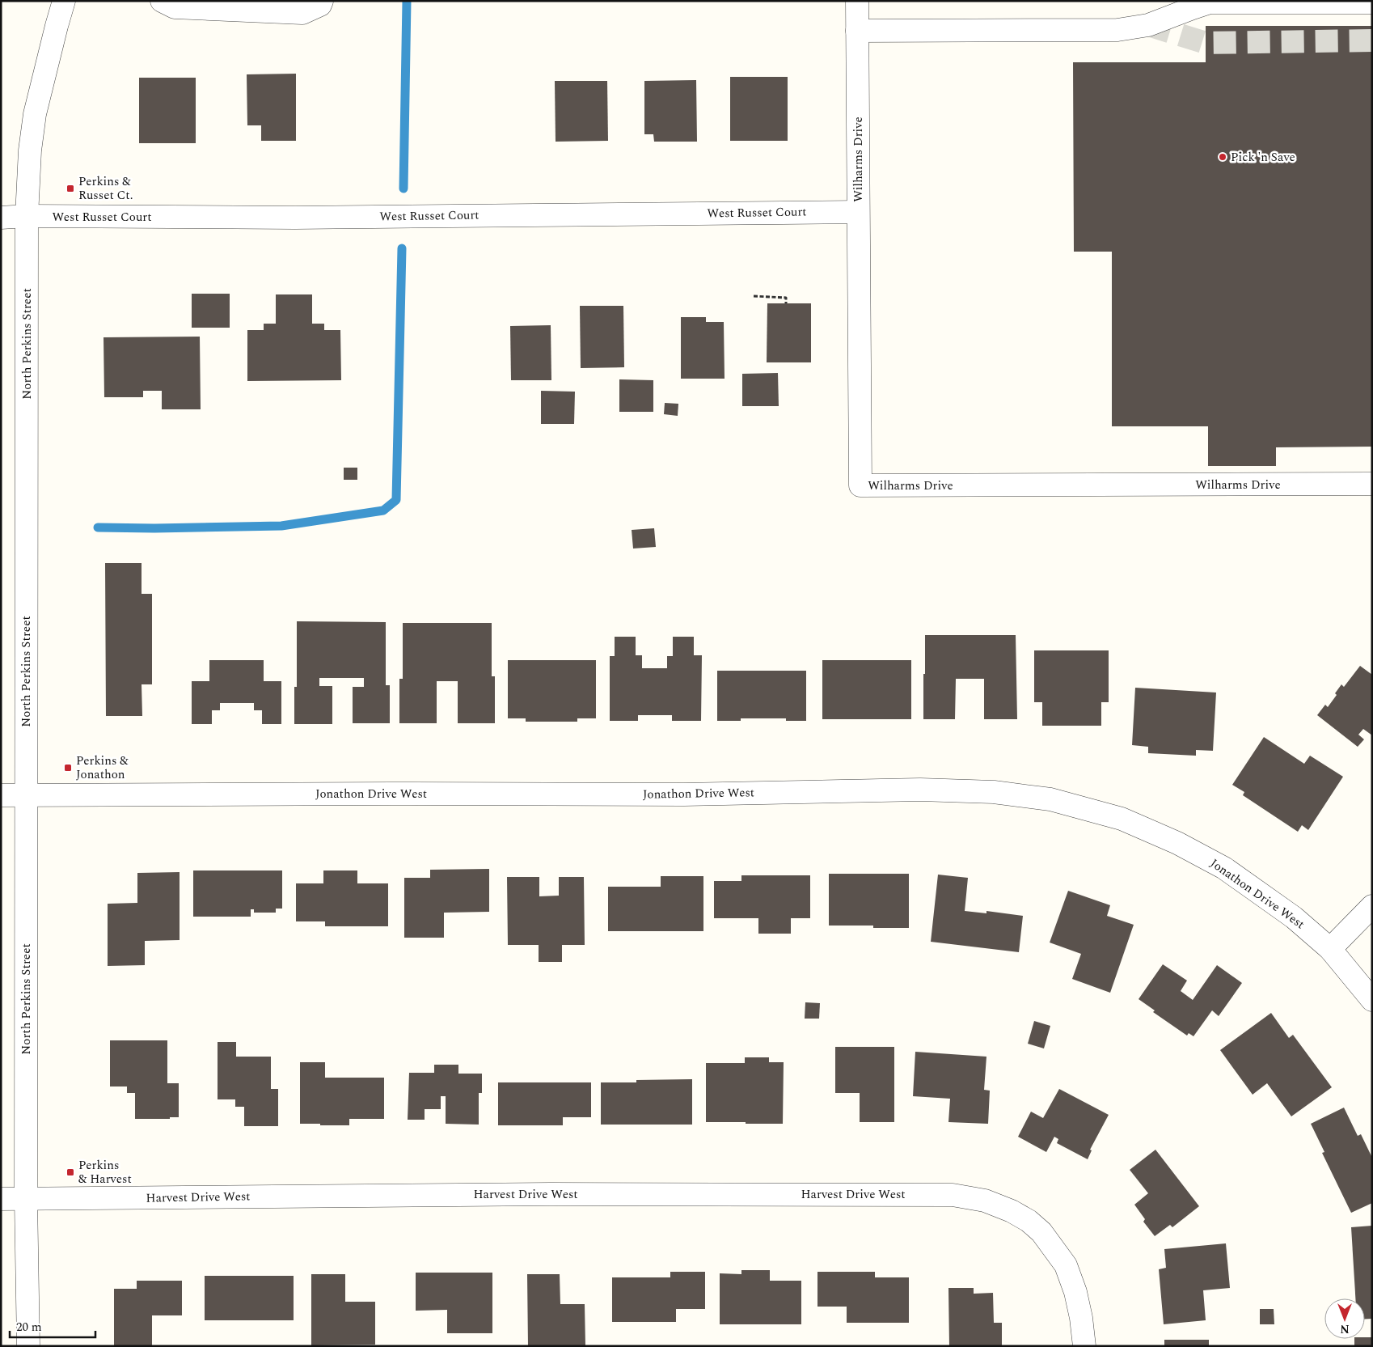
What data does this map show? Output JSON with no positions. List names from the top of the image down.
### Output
{
  "streets": {
    "street": [
      "Wilharms Drive",
      "West Russet Court",
      "North Perkins Street",
      "Jonathon Drive West",
      "Harvest Drive West"
    ]
  },
  "crossings": [
    ["Wilharms Drive", "West Russet Court"],
    ["West Russet Court", "North Perkins Street"],
    ["North Perkins Street", "Jonathon Drive West"],
    ["North Perkins Street", "Harvest Drive West"]
  ],
  "places": {
    "other": ["Pick 'n Save"],
    "transit": ["Perkins & Russet Ct.", "Perkins & Jonathon", "Perkins & Harvest"]
  },
  "scale_bar": "20 m",
  "north": "bottom"
}
